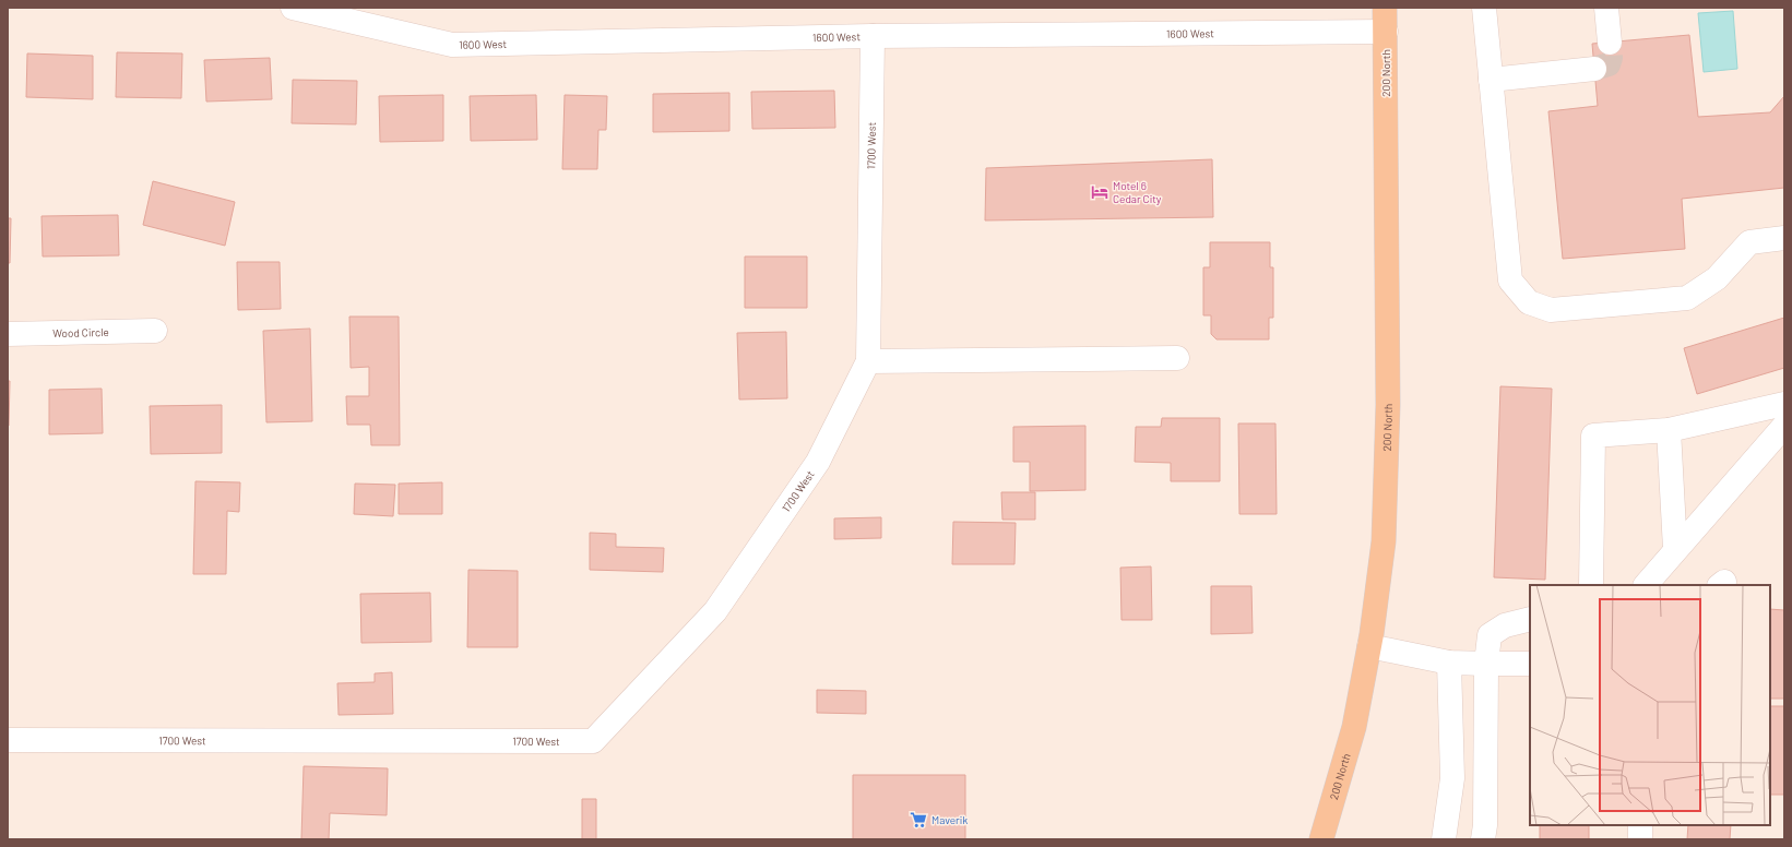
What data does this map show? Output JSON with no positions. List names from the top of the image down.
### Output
{
  "streets": {
    "main road": ["200 North"],
    "street": ["1600 West", "1700 West", "Wood Circle"]
  },
  "crossings": [
    ["1600 West", "200 North"],
    ["1600 West", "1700 West"]
  ],
  "places": {
    "hotel": ["Motel 6 Cedar City"],
    "supermarket": ["Maverik"]
  }
}
